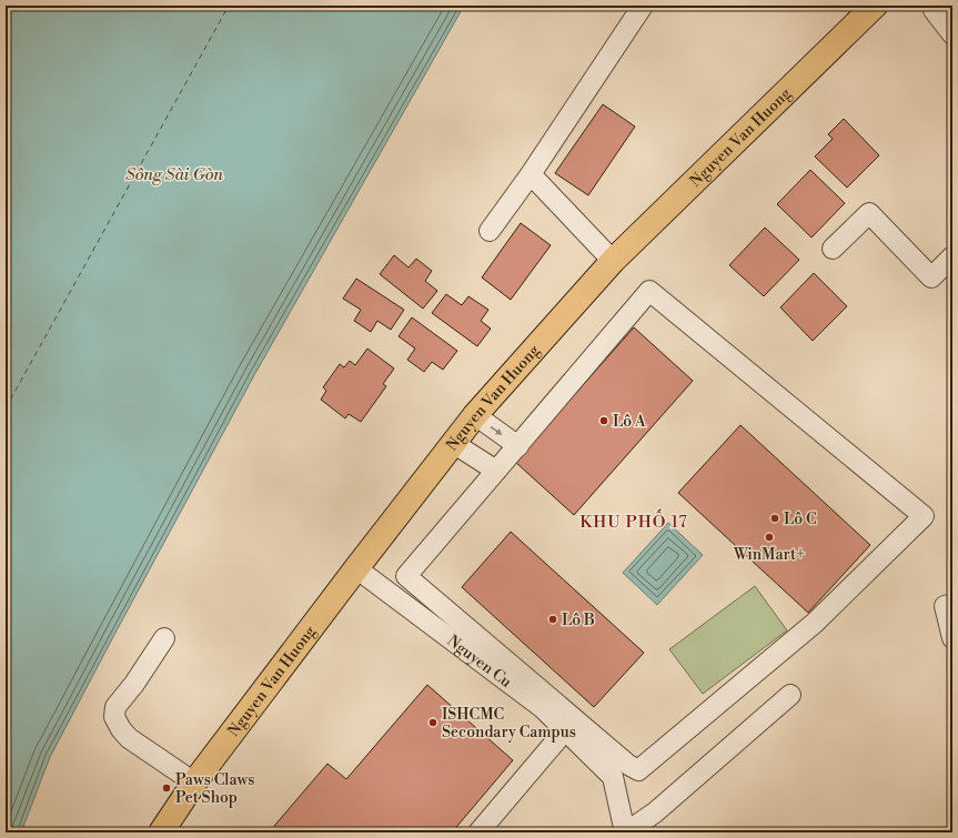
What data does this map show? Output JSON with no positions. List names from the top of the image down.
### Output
{
  "streets": {
    "main road": ["Nguyen Van Huong"],
    "street": ["Nguyen Cu"]
  },
  "crossings": [
    ["Nguyen Van Huong", "Nguyen Cu"]
  ],
  "districts": ["KHU PHỐ 17"],
  "water": ["Sông Sài Gòn"],
  "places": [
    "Lô A",
    "Lô C",
    "WinMart+",
    "Lô B",
    "ISHCMC Secondary Campus",
    "Paws Claws Pet Shop"
  ]
}
